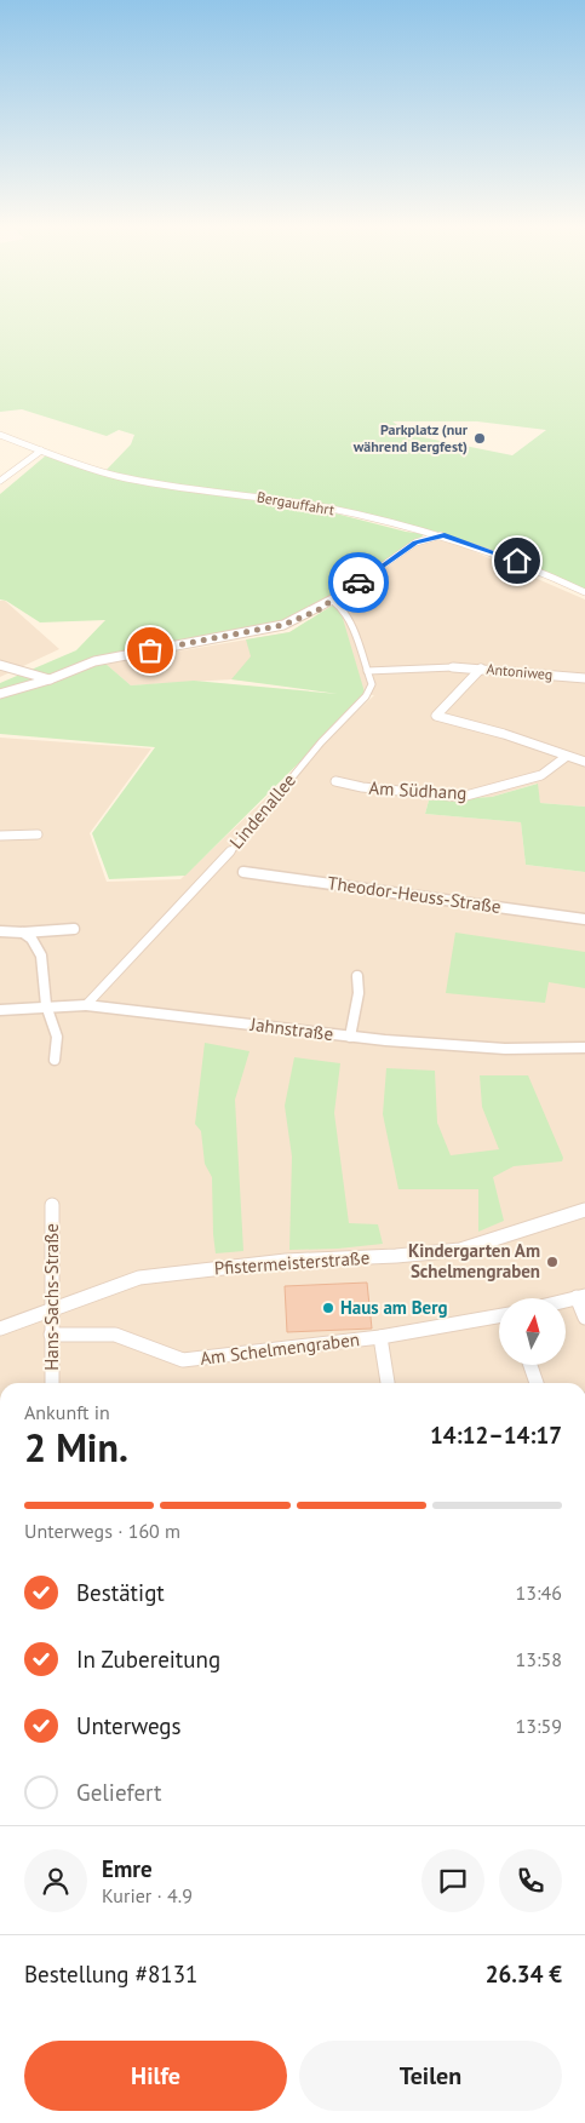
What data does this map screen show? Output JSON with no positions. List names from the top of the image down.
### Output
{
  "streets": {
    "street": [
      "Bergauffahrt",
      "Antoniweg",
      "Am Südhang",
      "Lindenallee",
      "Theodor-Heuss-Straße",
      "Jahnstraße",
      "Pfistermeisterstraße",
      "Hans-Sachs-Straße",
      "Am Schelmengraben"
    ]
  },
  "crossings": [
    ["Lindenallee", "Jahnstraße"],
    ["Pfistermeisterstraße", "Hans-Sachs-Straße"],
    ["Hans-Sachs-Straße", "Am Schelmengraben"]
  ],
  "places": ["Parkplatz (nur während Bergfest)", "Kindergarten Am Schelmengraben", "Haus am Berg"],
  "north": "top",
  "page": {
    "heading": ["2 Min.", "Ankunft in", "14:12–14:17"],
    "panel": [
      "Emre",
      "Kurier · 4.9",
      "Bestellung #8131",
      "26.34 €"
    ],
    "bar": "Unterwegs · 160 m",
    "list": [
      ["Bestätigt", "13:46"],
      ["In Zubereitung", "13:58"],
      ["Unterwegs", "13:59"],
      "Geliefert"
    ],
    "buttons": ["Hilfe", "Teilen"]
  }
}
